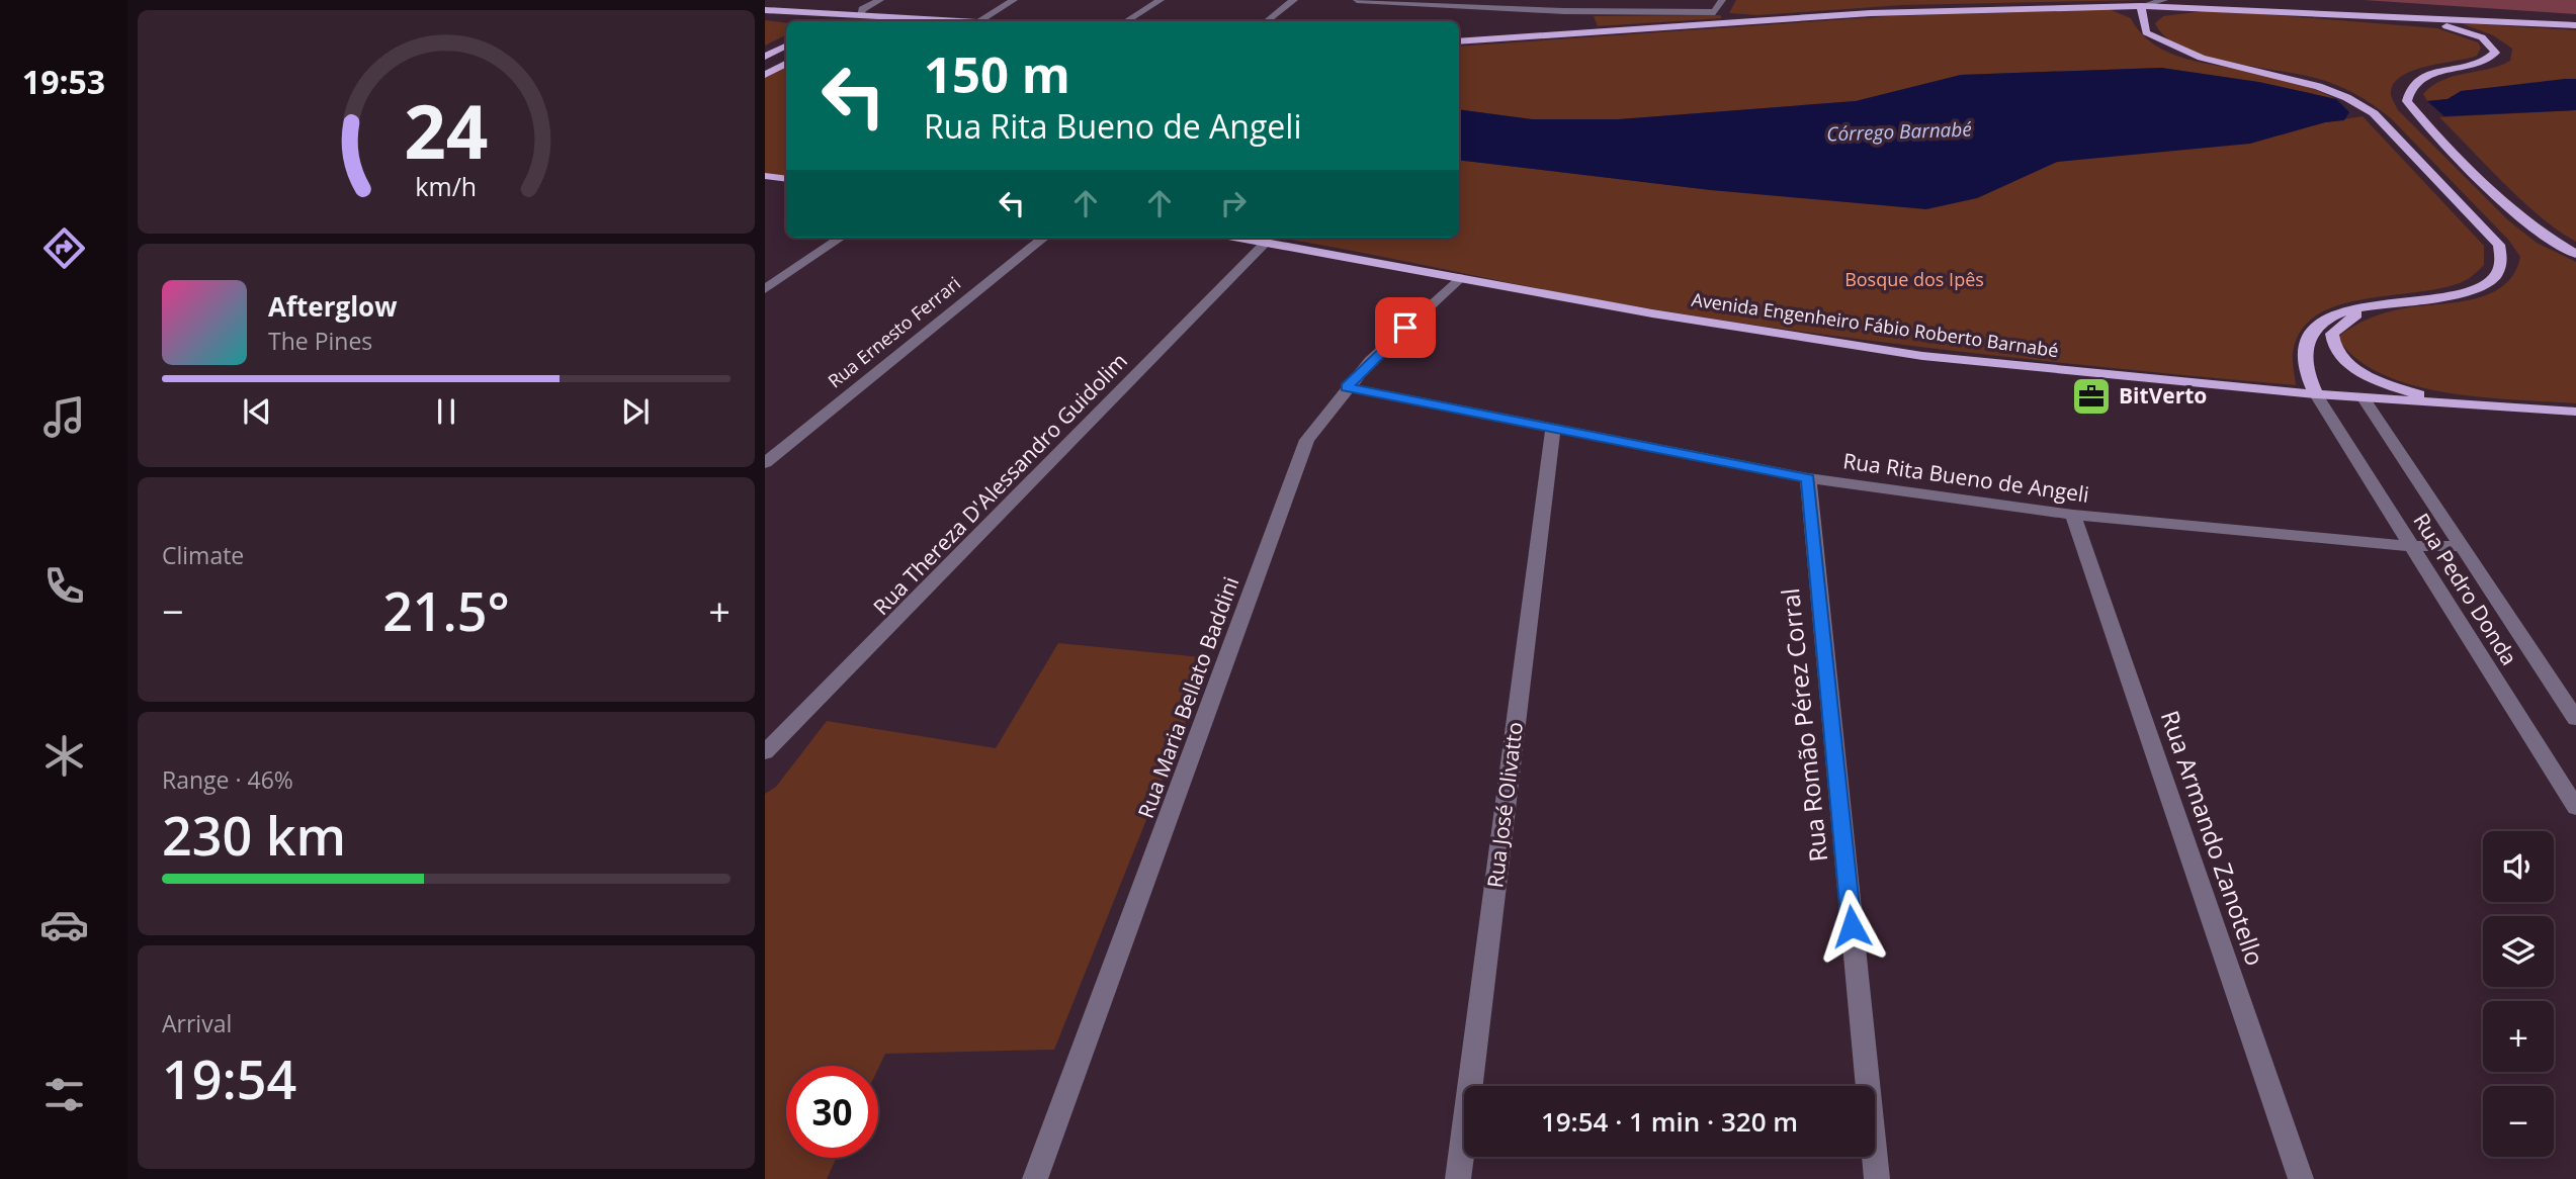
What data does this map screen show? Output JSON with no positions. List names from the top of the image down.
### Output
{
  "streets": {
    "main road": ["Avenida Engenheiro Fábio Roberto Barnabé"],
    "street": [
      "Rua Ernesto Ferrari",
      "Rua Rita Bueno de Angeli",
      "Rua Thereza D'Alessandro Guidolim",
      "Rua Pedro Donda",
      "Rua Maria Bellato Baddini",
      "Rua Romão Pérez Corral",
      "Rua José Olivatto",
      "Rua Armando Zanotello"
    ]
  },
  "crossings": [
    ["Avenida Engenheiro Fábio Roberto Barnabé", "Rua Thereza D'Alessandro Guidolim"],
    ["Avenida Engenheiro Fábio Roberto Barnabé", "Rua Pedro Donda"],
    ["Avenida Engenheiro Fábio Roberto Barnabé", "Rua Maria Bellato Baddini"],
    ["Rua Rita Bueno de Angeli", "Rua Pedro Donda"],
    ["Rua Rita Bueno de Angeli", "Rua Maria Bellato Baddini"],
    ["Rua Rita Bueno de Angeli", "Rua Romão Pérez Corral"],
    ["Rua Rita Bueno de Angeli", "Rua José Olivatto"],
    ["Rua Rita Bueno de Angeli", "Rua Armando Zanotello"]
  ],
  "water": ["Córrego Barnabé"],
  "parks": ["Bosque dos Ipês"],
  "places": {
    "office": ["BitVerto"]
  },
  "page": {
    "tabs": "19:53",
    "turn": ["150 m", "Rua Rita Bueno de Angeli"],
    "song": ["Afterglow", "The Pines"],
    "tile": [
      "Climate",
      ["Range · 46%", "230 km"],
      ["Arrival", "19:54"]
    ],
    "heat": ["−", "21.5°", "+"],
    "map_buttons": ["+", "−"],
    "limit": "30",
    "trip": "19:54 · 1 min · 320 m",
    "gauge": ["24", "km/h"]
  }
}
